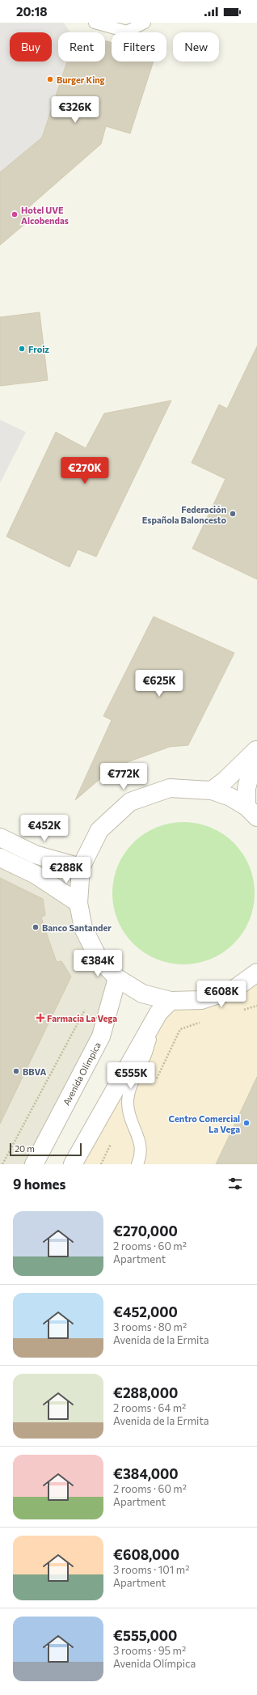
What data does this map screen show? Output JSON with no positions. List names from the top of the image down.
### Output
{
  "streets": {
    "street": ["Avenida Olímpica"]
  },
  "places": {
    "other": [
      "Burger King",
      "Hotel UVE Alcobendas",
      "Froiz",
      "Federación Española Baloncesto",
      "Banco Santander",
      "BBVA",
      "Centro Comercial La Vega"
    ],
    "health": ["Farmacia La Vega"]
  },
  "scale_bar": "20 m",
  "page": {
    "status": "20:18",
    "chip": [
      "Buy",
      "Rent",
      "Filters",
      "New"
    ],
    "price": [
      "€326K",
      "€270K",
      "€625K",
      "€772K",
      "€452K",
      "€288K",
      "€384K",
      "€608K",
      "€555K"
    ],
    "scale": "20 m",
    "heading": "9 homes",
    "list": [
      {
        "name": "€270,000",
        "note": "2 rooms · 60 m² · Apartment"
      },
      {
        "name": "€452,000",
        "note": "3 rooms · 80 m² · Avenida de la Ermita"
      },
      {
        "name": "€288,000",
        "note": "2 rooms · 64 m² · Avenida de la Ermita"
      },
      {
        "name": "€384,000",
        "note": "2 rooms · 60 m² · Apartment"
      },
      {
        "name": "€608,000",
        "note": "3 rooms · 101 m² · Apartment"
      },
      {
        "name": "€555,000",
        "note": "3 rooms · 95 m² · Avenida Olímpica"
      }
    ]
  }
}
